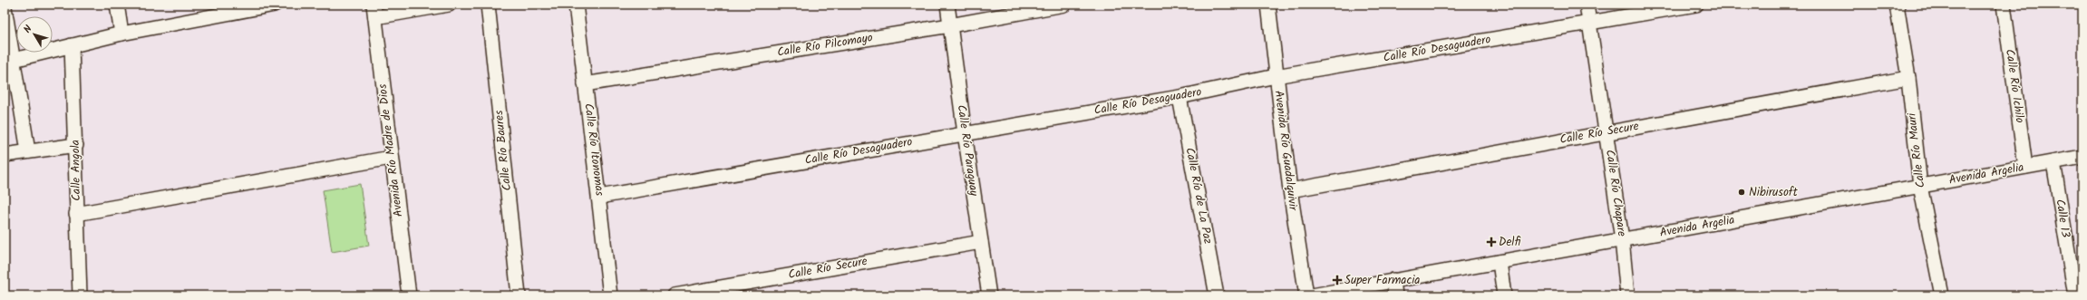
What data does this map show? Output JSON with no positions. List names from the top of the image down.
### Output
{
  "streets": {
    "street": [
      "Calle Río Pilcomayo",
      "Calle Río Desaguadero",
      "Calle Río Ichilo",
      "Calle Río Secure",
      "Calle Río Itonomas",
      "Avenida Río Madre de Dios",
      "Calle Río Baures",
      "Calle Río Paraguay",
      "Avenida Río Guadalquivir",
      "Calle Río Mauri",
      "Calle Angola",
      "Avenida Argelia",
      "Calle Río Chapare",
      "Calle Río de La Paz",
      "Calle 13"
    ]
  },
  "crossings": [
    ["Calle Río Pilcomayo", "Calle Río Itonomas"],
    ["Calle Río Pilcomayo", "Calle Río Paraguay"],
    ["Calle Río Desaguadero", "Calle Río Itonomas"],
    ["Calle Río Desaguadero", "Calle Río Paraguay"],
    ["Calle Río Desaguadero", "Avenida Río Guadalquivir"],
    ["Calle Río Desaguadero", "Calle Río Chapare"],
    ["Calle Río Desaguadero", "Calle Río de La Paz"],
    ["Calle Río Ichilo", "Avenida Argelia"],
    ["Calle Río Secure", "Calle Río Paraguay"],
    ["Calle Río Secure", "Avenida Río Guadalquivir"],
    ["Calle Río Secure", "Calle Río Mauri"],
    ["Calle Río Secure", "Calle Río Chapare"],
    ["Calle Río Mauri", "Avenida Argelia"],
    ["Avenida Argelia", "Calle Río Chapare"],
    ["Avenida Argelia", "Calle 13"]
  ],
  "places": {
    "other": ["Nibirusoft"],
    "health": ["Delfi", "Super Farmacia"]
  },
  "north": "top left"
}
